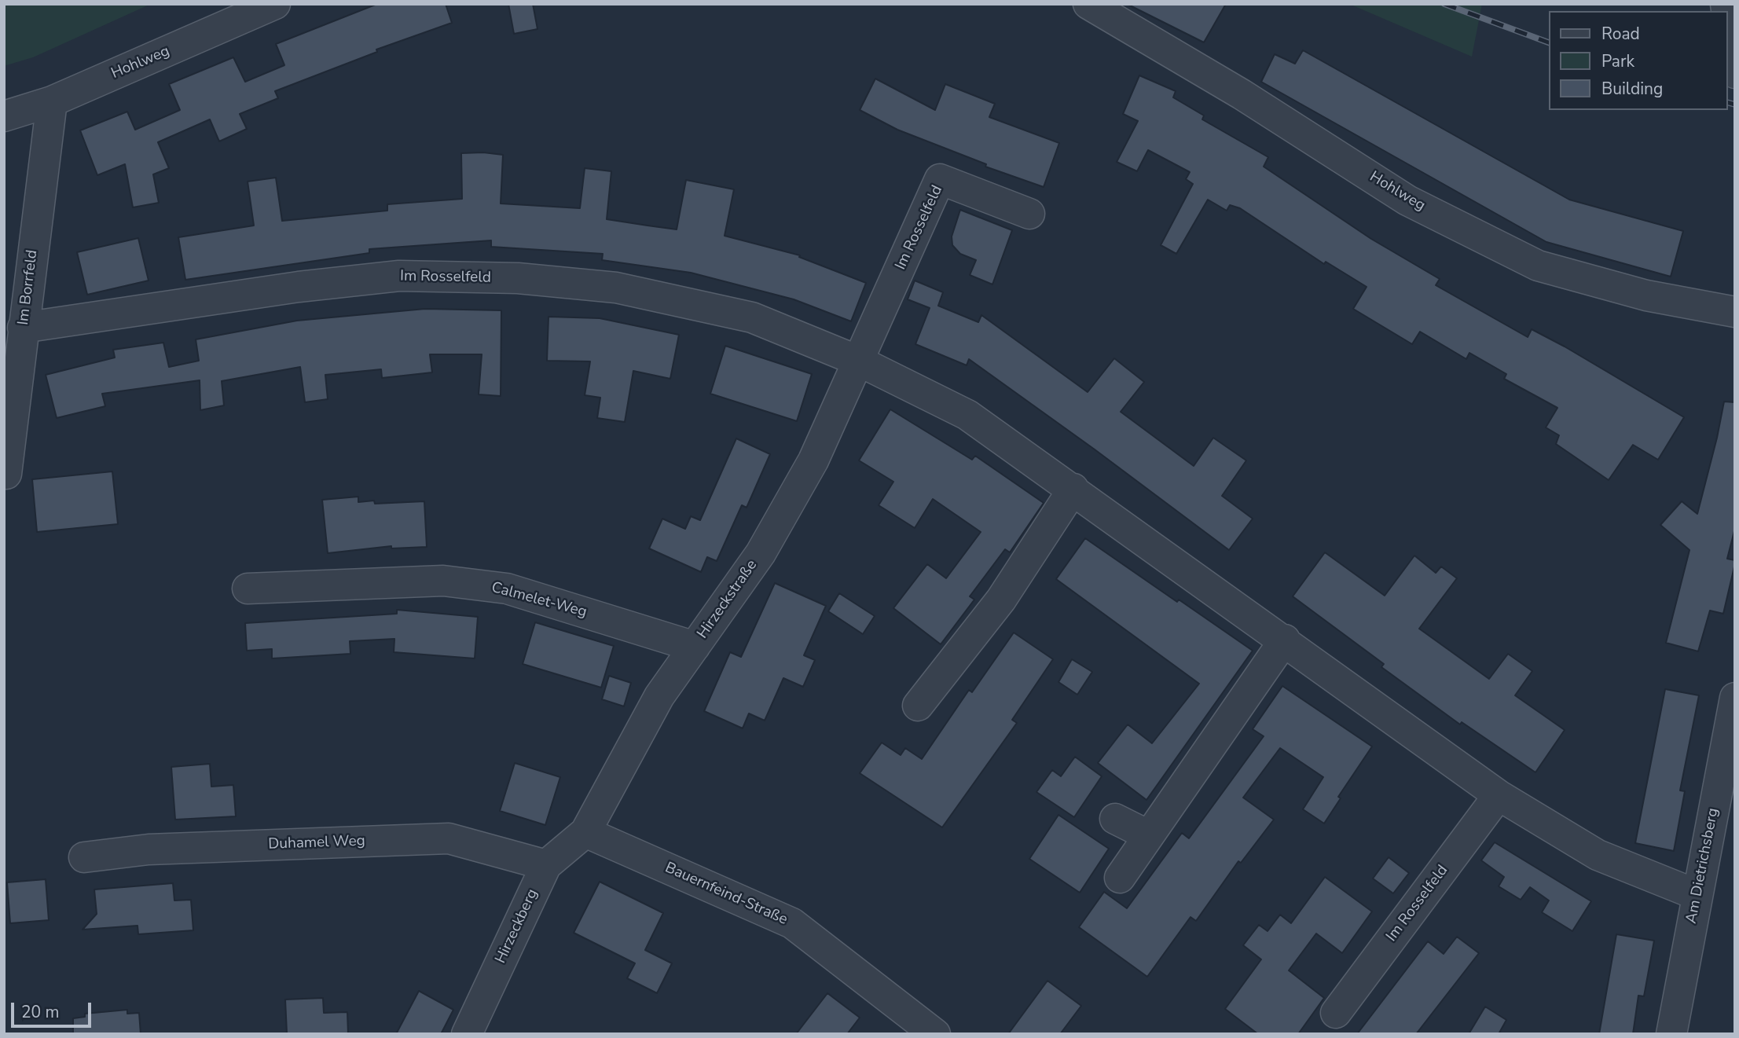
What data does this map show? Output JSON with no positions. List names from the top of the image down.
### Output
{
  "streets": {
    "street": [
      "Hohlweg",
      "Im Rosselfeld",
      "Im Borrfeld",
      "Hirzeckstraße",
      "Calmelet-Weg",
      "Duhamel Weg",
      "Am Dietrichsberg",
      "Bauernfeind-Straße",
      "Hirzeckberg"
    ]
  },
  "crossings": [
    ["Hohlweg", "Im Borrfeld"],
    ["Im Rosselfeld", "Im Borrfeld"],
    ["Im Rosselfeld", "Hirzeckstraße"],
    ["Im Rosselfeld", "Am Dietrichsberg"],
    ["Hirzeckstraße", "Calmelet-Weg"],
    ["Hirzeckstraße", "Bauernfeind-Straße"],
    ["Hirzeckstraße", "Hirzeckberg"],
    ["Duhamel Weg", "Hirzeckberg"],
    ["Bauernfeind-Straße", "Hirzeckberg"]
  ],
  "legend": ["Road", "Park", "Building"],
  "scale_bar": "20 m"
}
